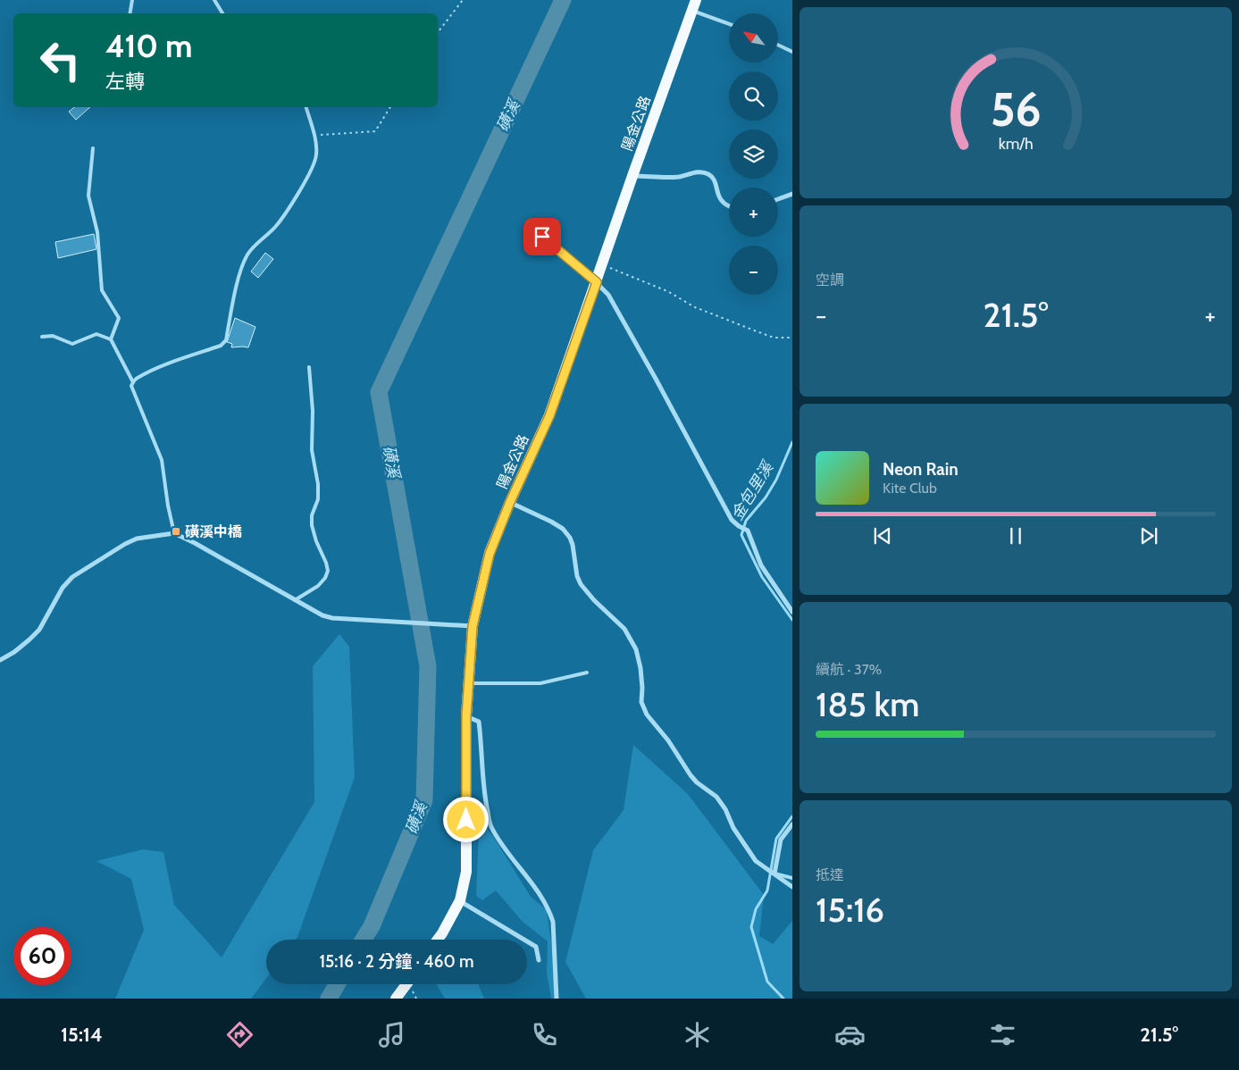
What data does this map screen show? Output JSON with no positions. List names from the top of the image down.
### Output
{
  "streets": {
    "main road": ["陽金公路"]
  },
  "water": ["磺溪", "金包里溪"],
  "places": {
    "transit": ["磺溪中橋"]
  },
  "north": "top left",
  "page": {
    "map_buttons": ["+", "−"],
    "turn": ["410 m", "左轉"],
    "tile": [
      "空調",
      ["續航 · 37%", "185 km"],
      ["抵達", "15:16"]
    ],
    "heat": ["−", "21.5°", "+"],
    "song": ["Neon Rain", "Kite Club"],
    "limit": "60",
    "trip": "15:16 · 2 分鐘 · 460 m",
    "tabs": ["15:14", "21.5°"],
    "gauge": ["56", "km/h"]
  }
}
